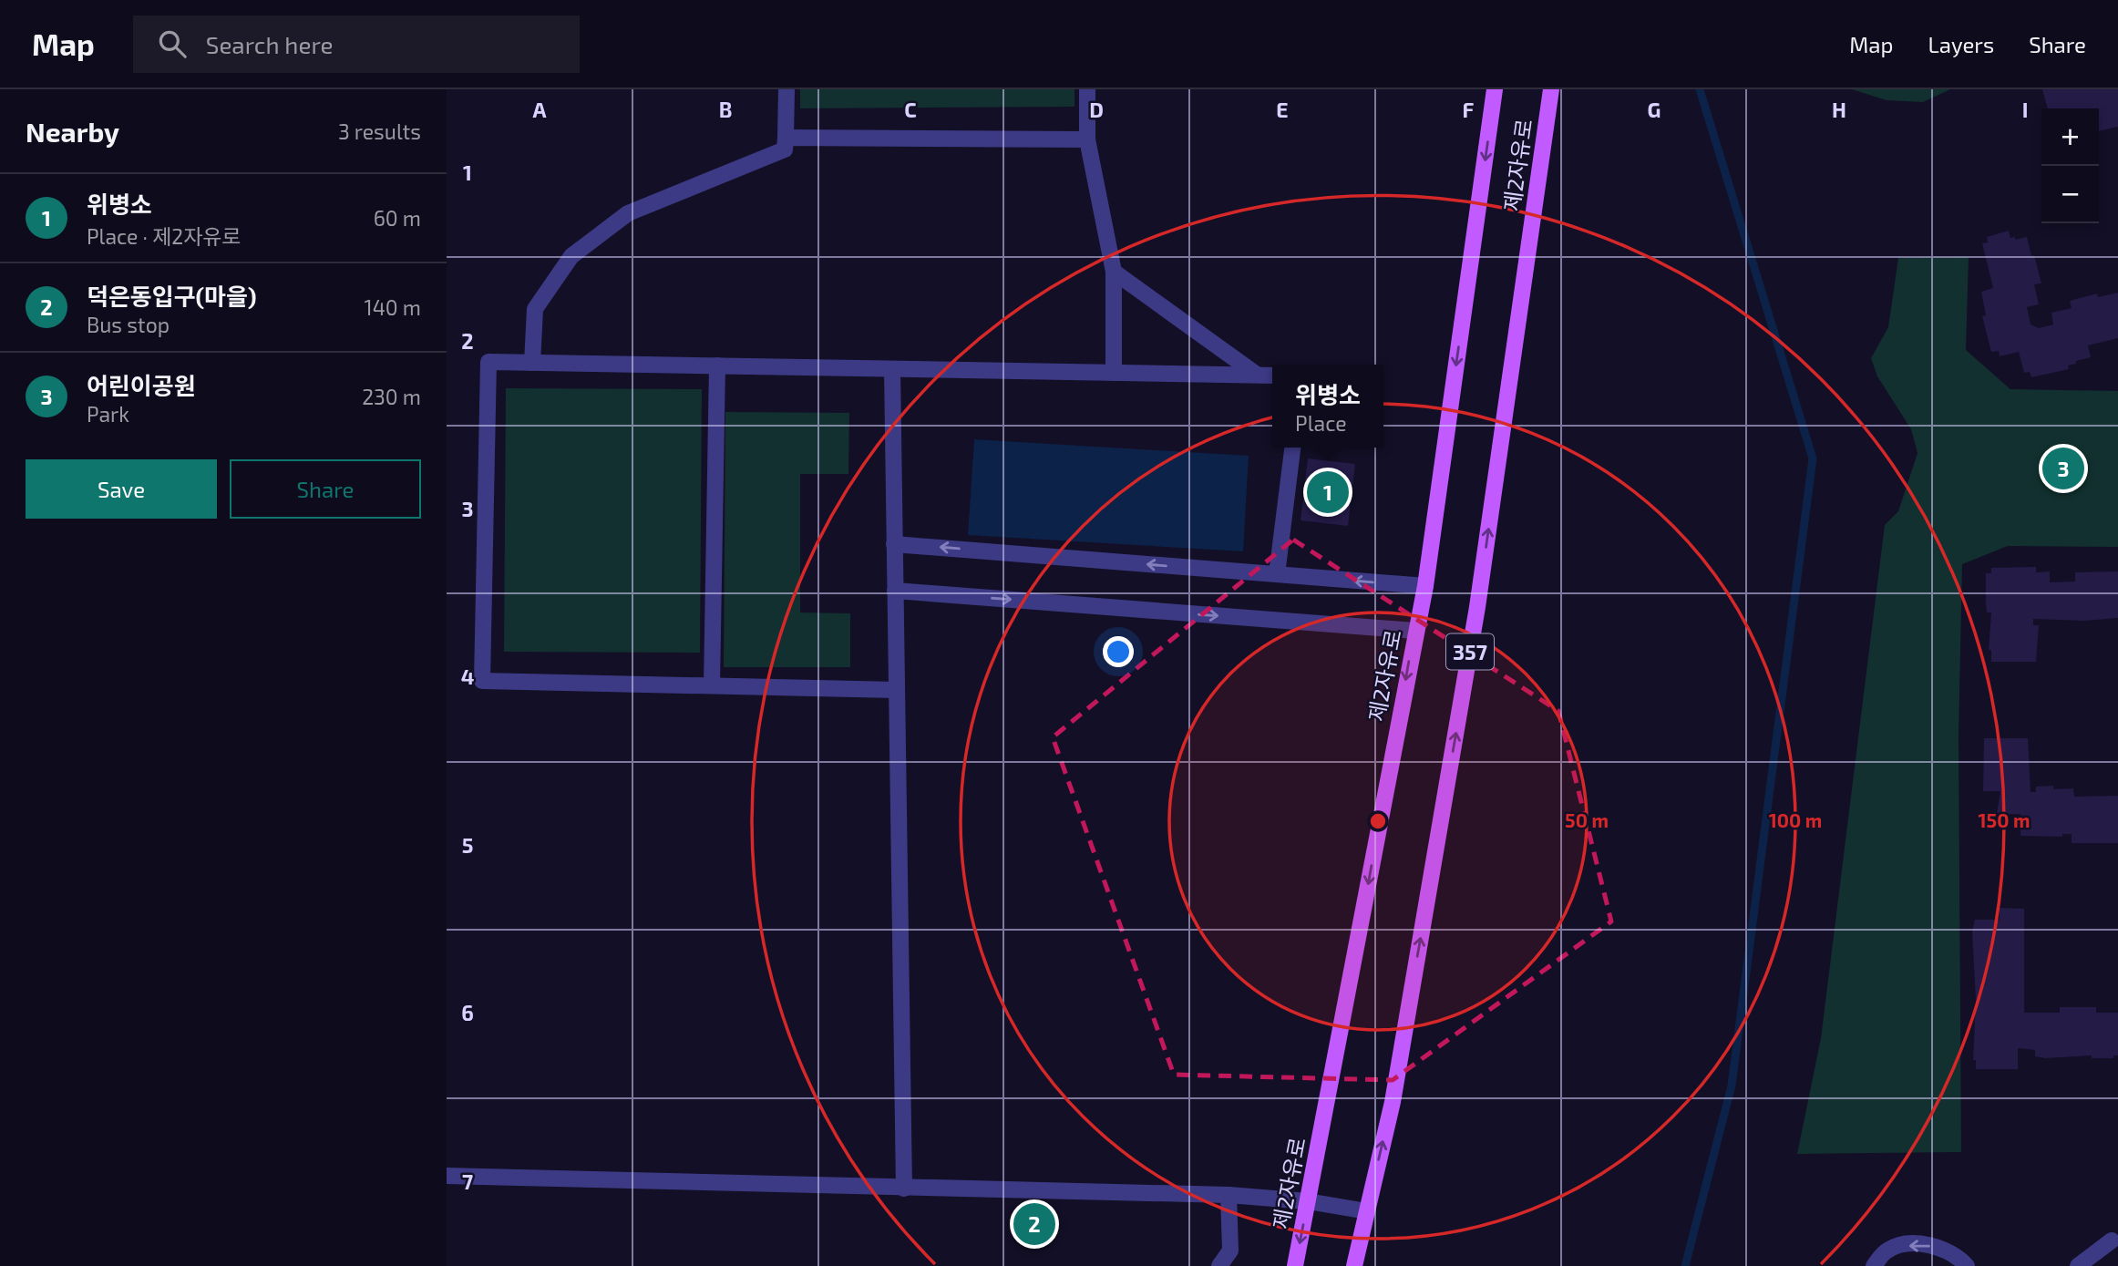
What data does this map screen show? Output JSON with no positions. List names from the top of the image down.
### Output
{
  "streets": {
    "main road": ["제2자유로", "357"]
  },
  "page": {
    "header": "Map",
    "search": "Search here",
    "nav": ["Map", "Layers", "Share"],
    "heading": ["Nearby", "3 results"],
    "map_buttons": ["+", "−"],
    "list": [
      {
        "mark": "1",
        "name": "위병소",
        "note": "Place · 제2자유로",
        "value": "60 m"
      },
      {
        "mark": "2",
        "name": "덕은동입구(마을)",
        "note": "Bus stop",
        "value": "140 m"
      },
      {
        "mark": "3",
        "name": "어린이공원",
        "note": "Park",
        "value": "230 m"
      }
    ],
    "popup": ["위병소", "Place"],
    "buttons": ["Save", "Share"],
    "pins": ["3", "1", "2"]
  },
  "grid": {
    "columns": [
      "A",
      "B",
      "C",
      "D",
      "E",
      "F",
      "G",
      "H",
      "I"
    ],
    "rows": [
      "1",
      "2",
      "3",
      "4",
      "5",
      "6",
      "7"
    ]
  },
  "rings": ["50 m", "100 m", "150 m"]
}
